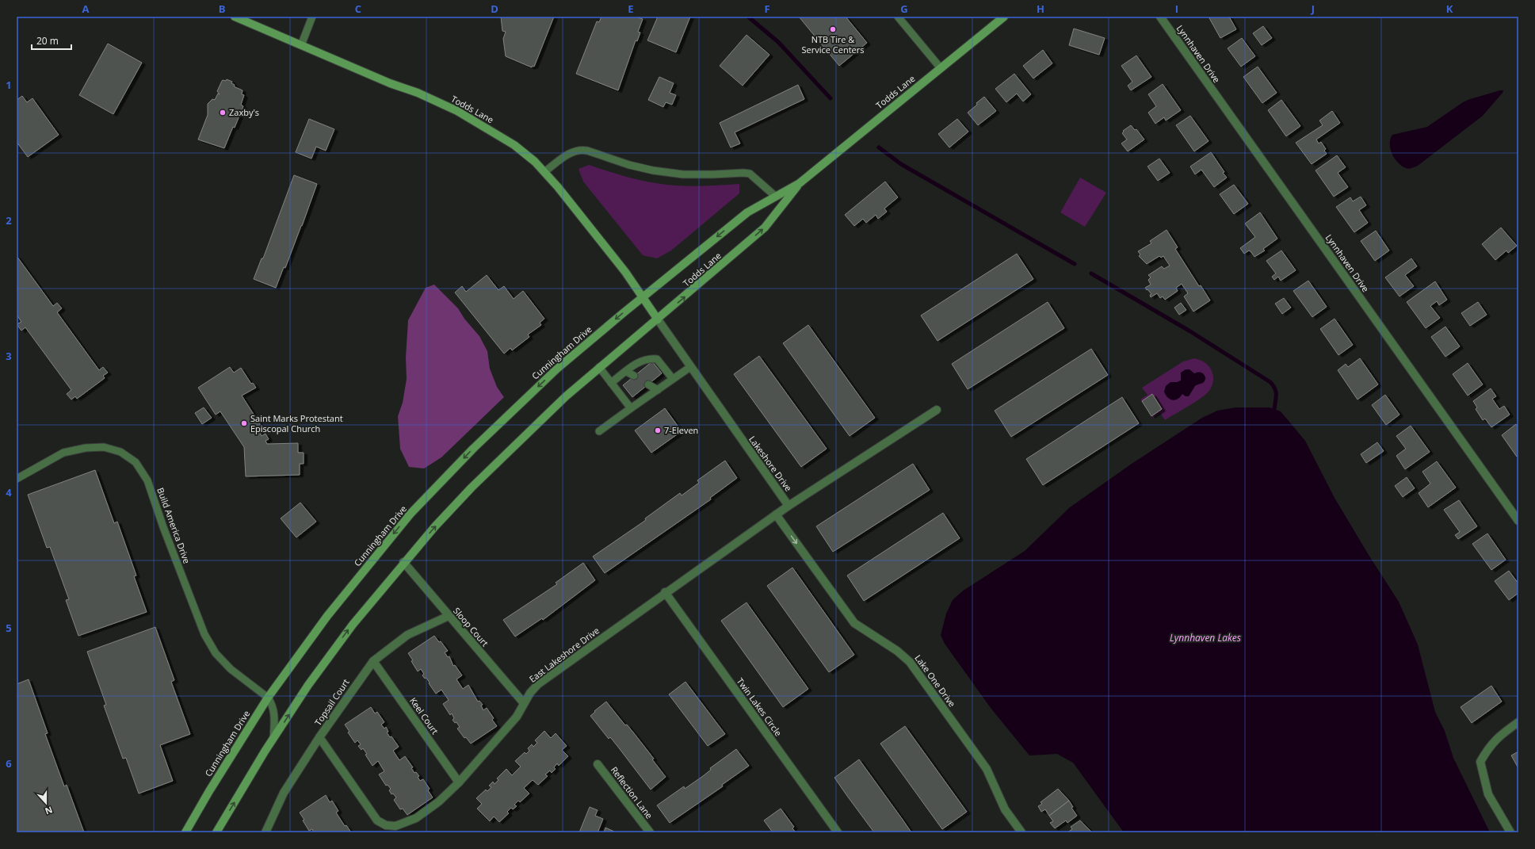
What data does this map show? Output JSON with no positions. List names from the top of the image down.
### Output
{
  "streets": {
    "main road": ["Todds Lane", "Cunningham Drive"],
    "street": [
      "Lynnhaven Drive",
      "Lakeshore Drive",
      "Sloop Court",
      "East Lakeshore Drive",
      "Lake One Drive",
      "Topsail Court",
      "Twin Lakes Circle",
      "Keel Court",
      "Reflection Lane"
    ],
    "lane": ["Build America Drive"]
  },
  "crossings": [
    ["Todds Lane", "Cunningham Drive"],
    ["Todds Lane", "Lakeshore Drive"],
    ["Cunningham Drive", "Build America Drive"],
    ["Lakeshore Drive", "East Lakeshore Drive"],
    ["Sloop Court", "East Lakeshore Drive"],
    ["Sloop Court", "Topsail Court"],
    ["East Lakeshore Drive", "Lake One Drive"],
    ["East Lakeshore Drive", "Topsail Court"],
    ["East Lakeshore Drive", "Twin Lakes Circle"],
    ["East Lakeshore Drive", "Keel Court"],
    ["Topsail Court", "Keel Court"]
  ],
  "one_way": ["Lake One Drive"],
  "water": ["Lynnhaven Lakes"],
  "places": [
    "NTB Tire & Service Centers",
    "Zaxby's",
    "Saint Marks Protestant Episcopal Church",
    "7-Eleven"
  ],
  "scale_bar": "20 m",
  "north": "bottom",
  "grid": {
    "columns": [
      "A",
      "B",
      "C",
      "D",
      "E",
      "F",
      "G",
      "H",
      "I",
      "J",
      "K"
    ],
    "rows": [
      "1",
      "2",
      "3",
      "4",
      "5",
      "6"
    ]
  }
}
